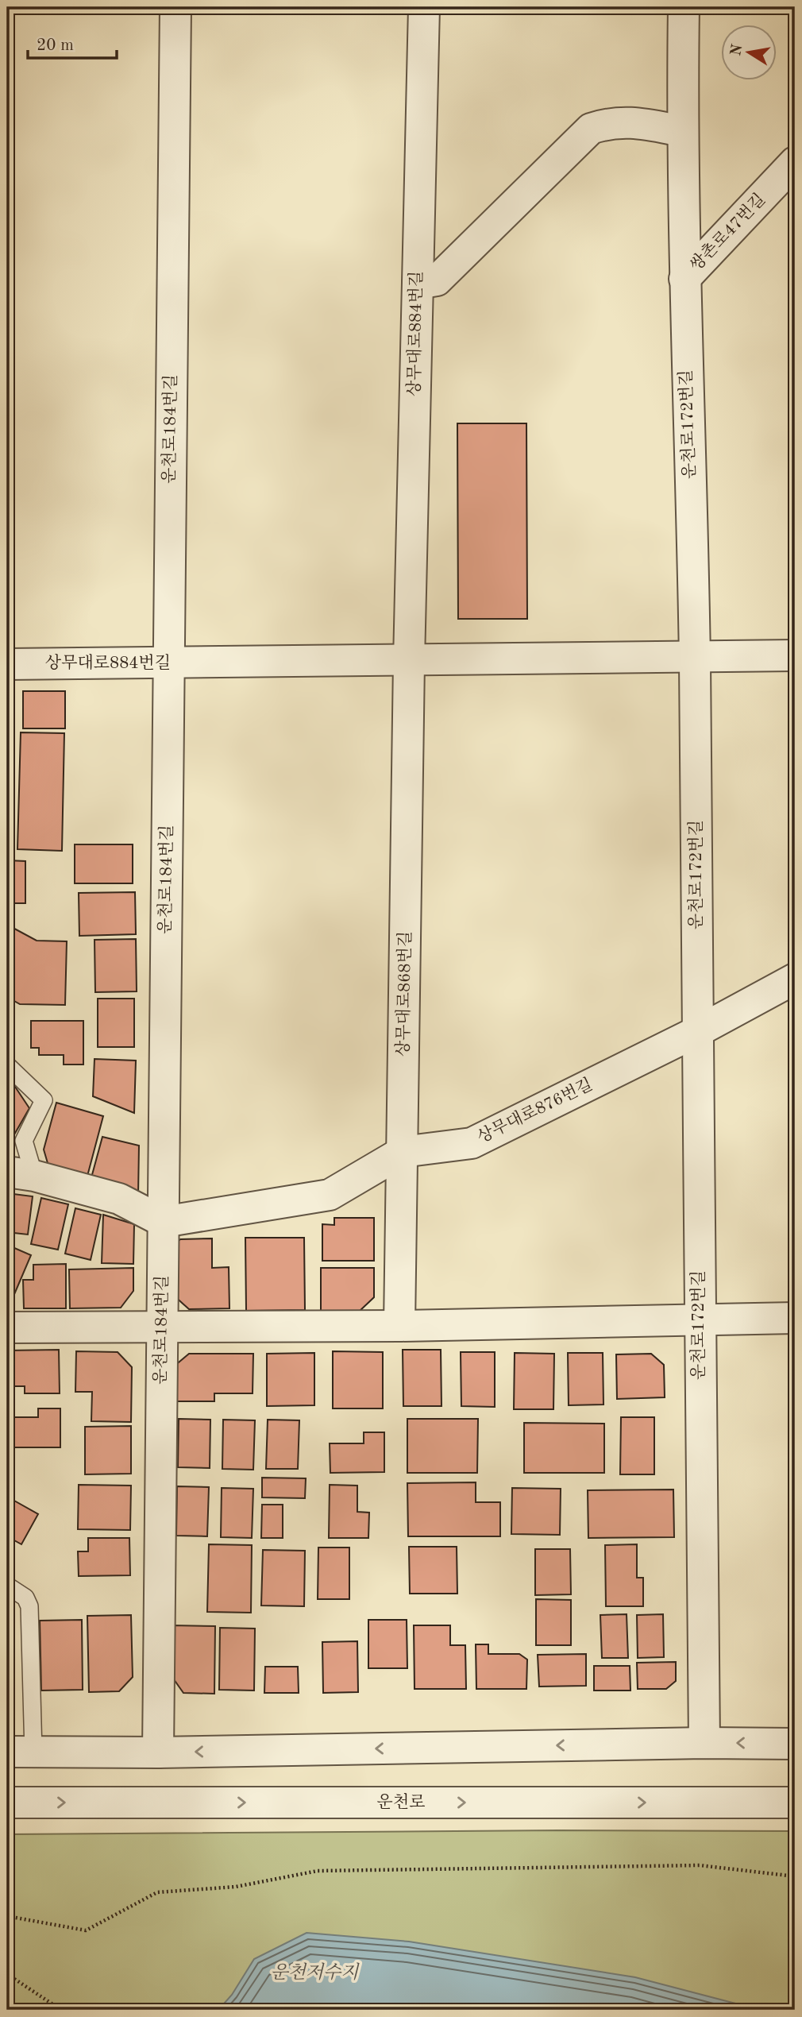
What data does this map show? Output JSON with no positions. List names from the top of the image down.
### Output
{
  "streets": {
    "street": [
      "쌍촌로47번길",
      "상무대로884번길",
      "운천로172번길",
      "운천로184번길",
      "상무대로868번길",
      "상무대로876번길",
      "운천로"
    ]
  },
  "crossings": [
    ["쌍촌로47번길", "운천로172번길"],
    ["상무대로884번길", "운천로172번길"],
    ["상무대로884번길", "운천로184번길"],
    ["상무대로884번길", "상무대로868번길"],
    ["운천로172번길", "상무대로876번길"],
    ["운천로184번길", "상무대로876번길"],
    ["상무대로868번길", "상무대로876번길"]
  ],
  "water": ["운천저수지"],
  "scale_bar": "20 m",
  "north": "left"
}
